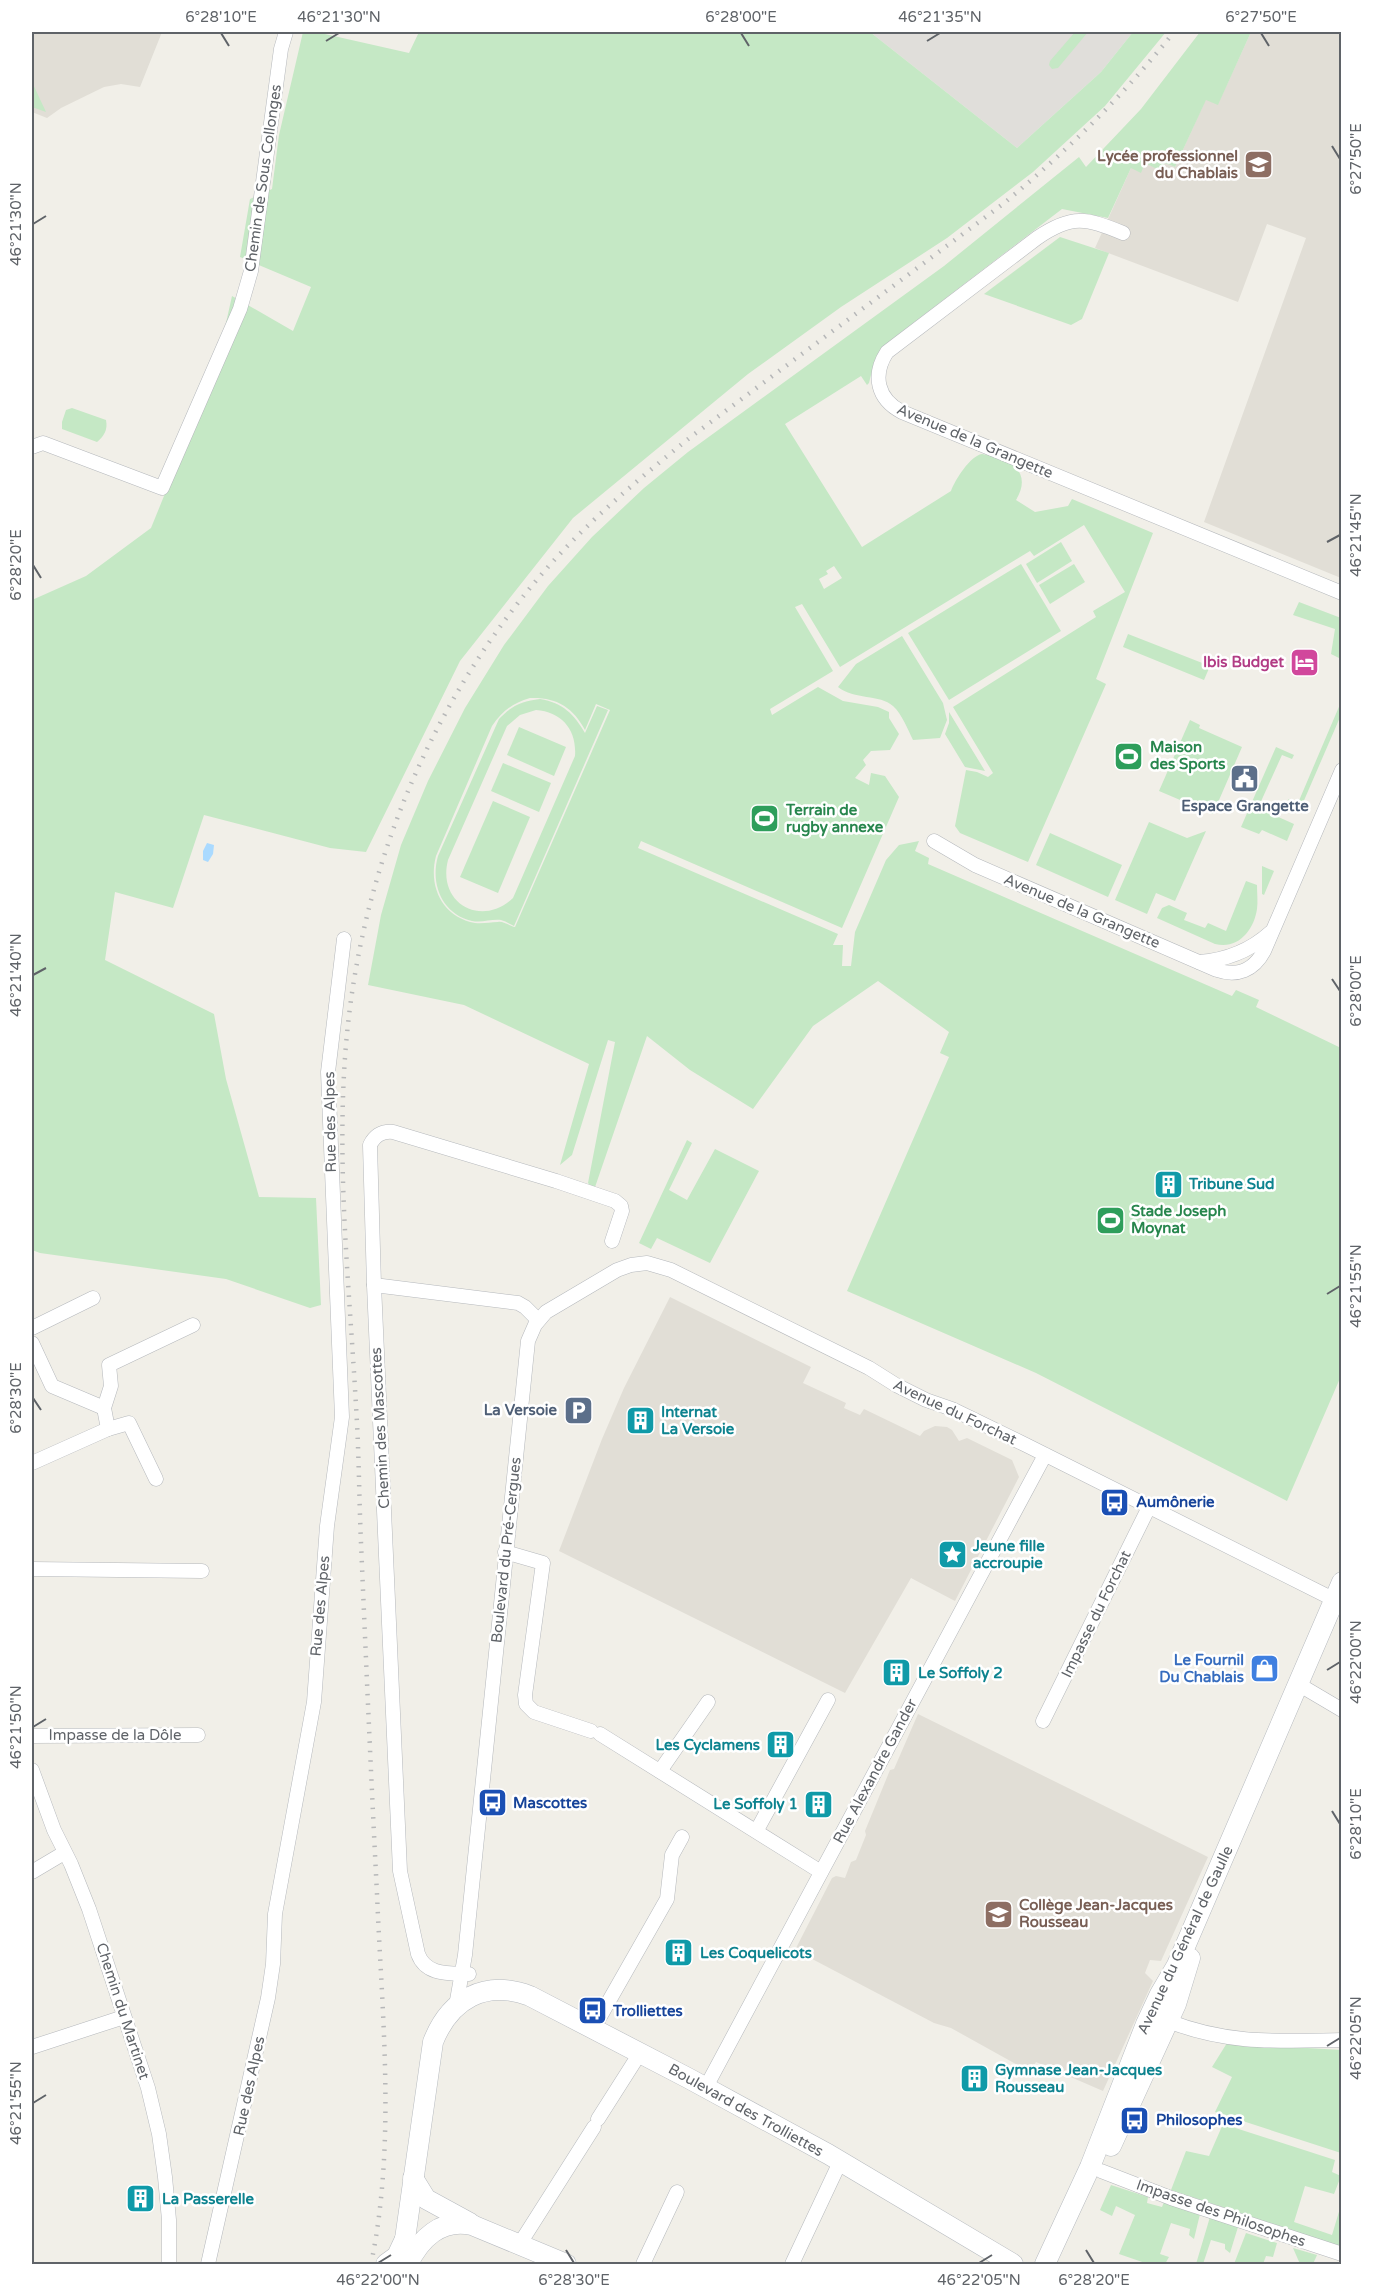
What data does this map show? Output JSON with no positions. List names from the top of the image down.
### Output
{
  "streets": {
    "main road": ["Boulevard du Pré-Cergues", "Avenue du Général de Gaulle", "Boulevard des Trolliettes"],
    "street": [
      "Chemin de Sous Collonges",
      "Avenue de la Grangette",
      "Rue des Alpes",
      "Avenue du Forchat",
      "Chemin des Mascottes",
      "Impasse du Forchat",
      "Impasse de la Dôle",
      "Rue Alexandre Gander",
      "Chemin du Martinet",
      "Impasse des Philosophes"
    ]
  },
  "crossings": [
    ["Avenue du Forchat", "Boulevard du Pré-Cergues"],
    ["Avenue du Forchat", "Impasse du Forchat"],
    ["Avenue du Forchat", "Rue Alexandre Gander"],
    ["Avenue du Forchat", "Avenue du Général de Gaulle"],
    ["Chemin des Mascottes", "Boulevard du Pré-Cergues"],
    ["Boulevard du Pré-Cergues", "Boulevard des Trolliettes"],
    ["Rue Alexandre Gander", "Boulevard des Trolliettes"],
    ["Avenue du Général de Gaulle", "Boulevard des Trolliettes"],
    ["Avenue du Général de Gaulle", "Impasse des Philosophes"]
  ],
  "places": {
    "school or university": ["Lycée professionnel du Chablais", "Collège Jean-Jacques Rousseau"],
    "hotel": ["Ibis Budget"],
    "sports": ["Maison des Sports", "Terrain de rugby annexe", "Stade Joseph Moynat"],
    "public building": ["Espace Grangette"],
    "building": [
      "Tribune Sud",
      "Internat La Versoie",
      "Le Soffoly 2",
      "Les Cyclamens",
      "Le Soffoly 1",
      "Les Coquelicots",
      "Gymnase Jean-Jacques Rousseau",
      "La Passerelle"
    ],
    "parking": ["La Versoie"],
    "bus stop": [
      "Aumônerie",
      "Mascottes",
      "Trolliettes",
      "Philosophes"
    ],
    "place": ["Jeune fille accroupie"],
    "shop": ["Le Fournil Du Chablais"]
  },
  "coordinates": [
    "6°28'10\"E",
    "46°21'30\"N",
    "6°28'00\"E",
    "46°21'35\"N",
    "6°27'50\"E",
    "46°21'45\"N",
    "6°28'20\"E",
    "46°21'40\"N",
    "46°21'55\"N",
    "6°28'30\"E",
    "46°22'00\"N",
    "46°21'50\"N",
    "46°22'05\"N"
  ]
}
